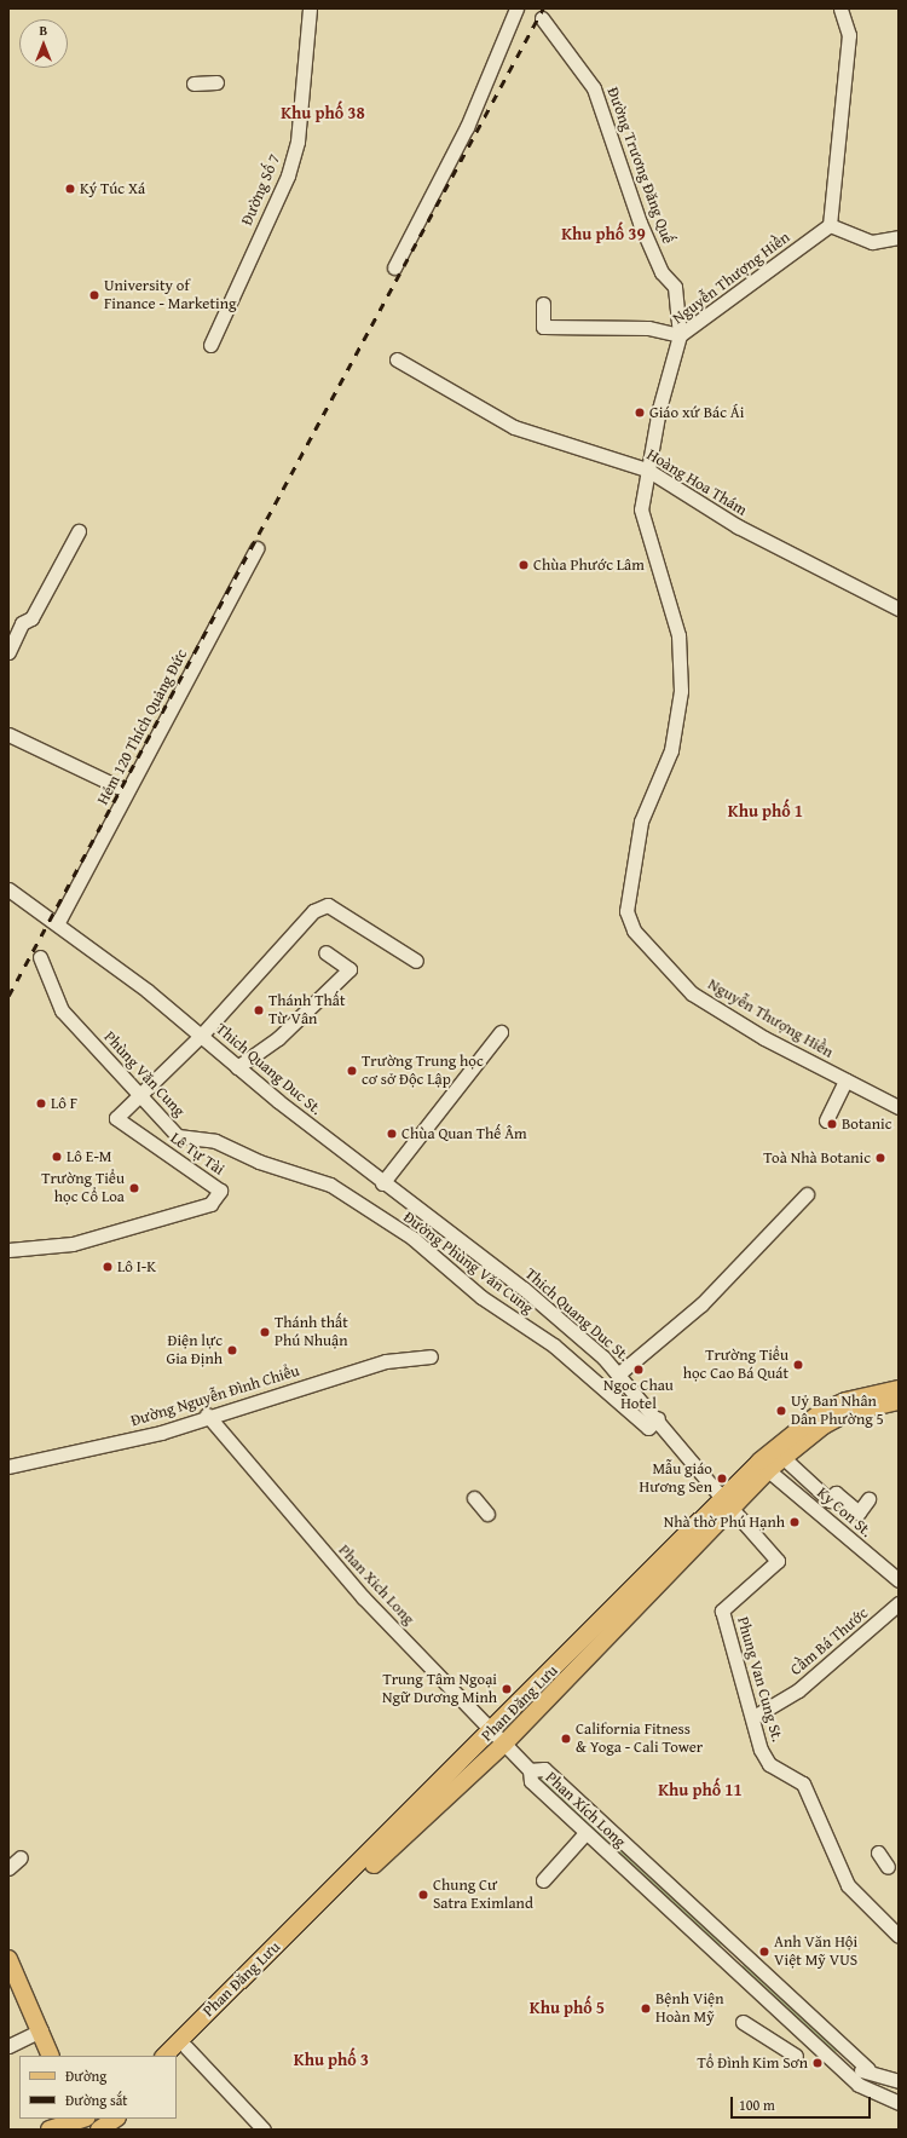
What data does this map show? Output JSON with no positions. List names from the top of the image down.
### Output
{
  "streets": {
    "main road": ["Phan Đăng Lưu"],
    "street": [
      "Đường Trương Đăng Quế",
      "Đường Số 7",
      "Nguyễn Thượng Hiền",
      "Hoàng Hoa Thám",
      "Hẻm 120 Thích Quảng Đức",
      "Thich Quang Duc St.",
      "Phùng Văn Cung",
      "Lê Tự Tài",
      "Đường Phùng Văn Cung",
      "Đường Nguyễn Đình Chiểu",
      "Ky Con St.",
      "Phan Xich Long",
      "Cầm Bá Thước",
      "Phung Van Cung St.",
      "Phan Xích Long"
    ]
  },
  "crossings": [
    ["Đường Trương Đăng Quế", "Nguyễn Thượng Hiền"],
    ["Nguyễn Thượng Hiền", "Hoàng Hoa Thám"],
    ["Hẻm 120 Thích Quảng Đức", "Thich Quang Duc St."],
    ["Thich Quang Duc St.", "Lê Tự Tài"],
    ["Thich Quang Duc St.", "Đường Phùng Văn Cung"],
    ["Thich Quang Duc St.", "Phung Van Cung St."],
    ["Thich Quang Duc St.", "Phan Đăng Lưu"],
    ["Phùng Văn Cung", "Lê Tự Tài"],
    ["Phùng Văn Cung", "Đường Phùng Văn Cung"],
    ["Đường Nguyễn Đình Chiểu", "Phan Xich Long"],
    ["Ky Con St.", "Phan Đăng Lưu"],
    ["Phan Xich Long", "Phan Đăng Lưu"],
    ["Phan Xich Long", "Phan Xích Long"],
    ["Cầm Bá Thước", "Phung Van Cung St."],
    ["Phung Van Cung St.", "Phan Đăng Lưu"]
  ],
  "districts": [
    "Khu phố 38",
    "Khu phố 39",
    "Khu phố 1",
    "Khu phố 11",
    "Khu phố 5",
    "Khu phố 3"
  ],
  "places": [
    "Ký Túc Xá",
    "University of Finance - Marketing",
    "Giáo xứ Bác Ái",
    "Chùa Phước Lâm",
    "Thánh Thất Từ Vân",
    "Trường Trung học cơ sở Độc Lập",
    "Lô F",
    "Botanic",
    "Chùa Quan Thế Âm",
    "Lô E-M",
    "Toà Nhà Botanic",
    "Trường Tiểu học Cổ Loa",
    "Lô I-K",
    "Thánh thất Phú Nhuận",
    "Điện lực Gia Định",
    "Trường Tiểu học Cao Bá Quát",
    "Ngoc Chau Hotel",
    "Uỷ Ban Nhân Dân Phường 5",
    "Mẫu giáo Hương Sen",
    "Nhà thờ Phú Hạnh",
    "Trung Tâm Ngoại Ngữ Dương Minh",
    "California Fitness & Yoga - Cali Tower",
    "Chung Cư Satra Eximland",
    "Anh Văn Hội Việt Mỹ VUS",
    "Bệnh Viện Hoàn Mỹ",
    "Tổ Đình Kim Sơn"
  ],
  "legend": ["Đường", "Đường sắt"],
  "scale_bar": "100 m",
  "north": "top"
}
